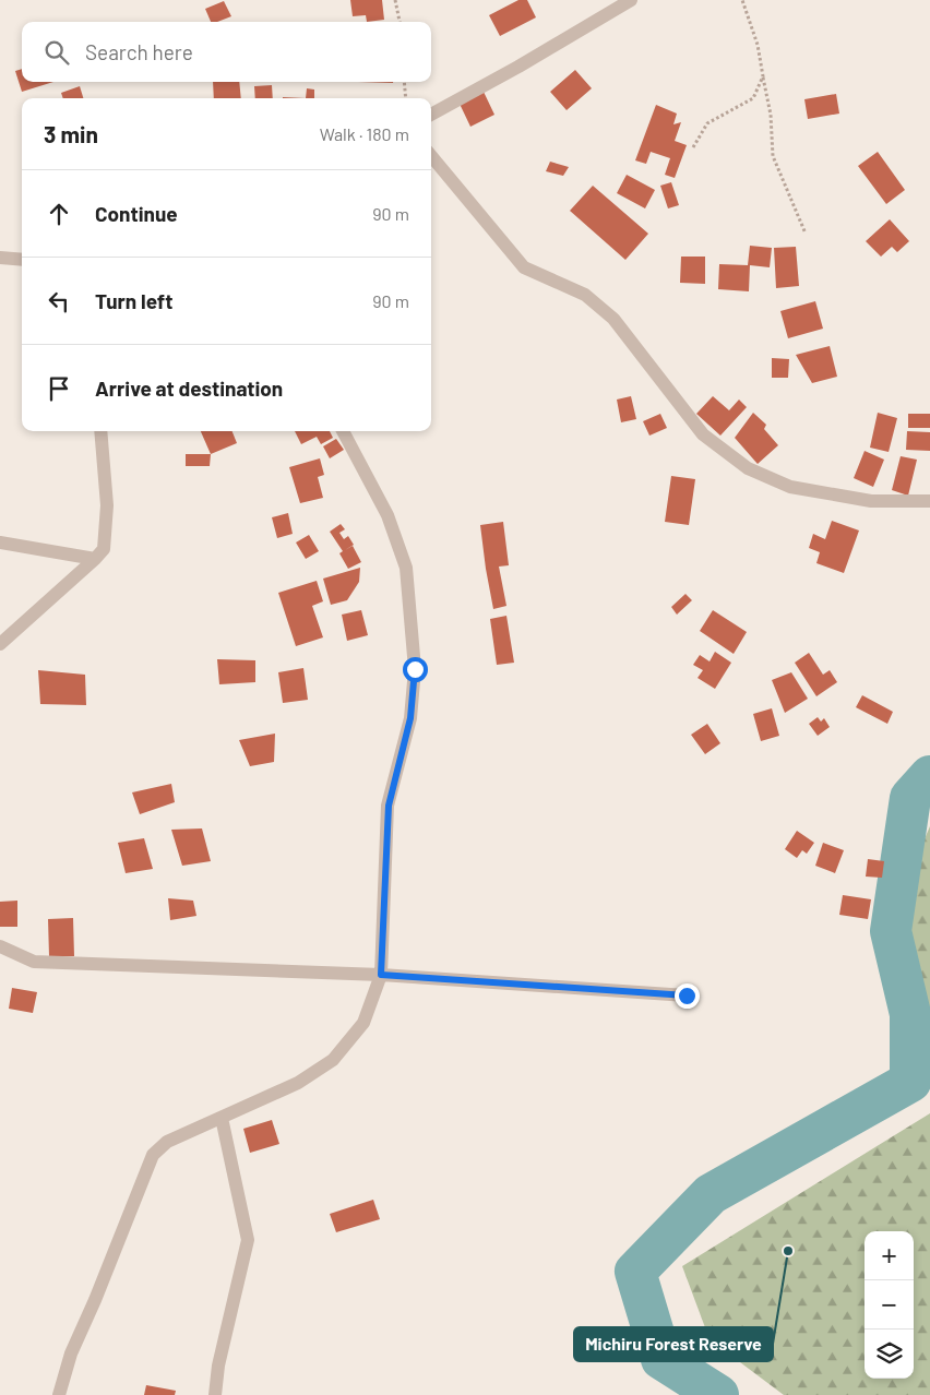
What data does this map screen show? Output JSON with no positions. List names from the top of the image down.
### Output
{
  "places": ["Michiru Forest Reserve"],
  "page": {
    "search": "Search here",
    "heading": ["3 min", "Walk · 180 m"],
    "list": [
      ["Continue", "90 m"],
      ["Turn left", "90 m"],
      "Arrive at destination"
    ],
    "map_buttons": ["+", "−"]
  }
}
